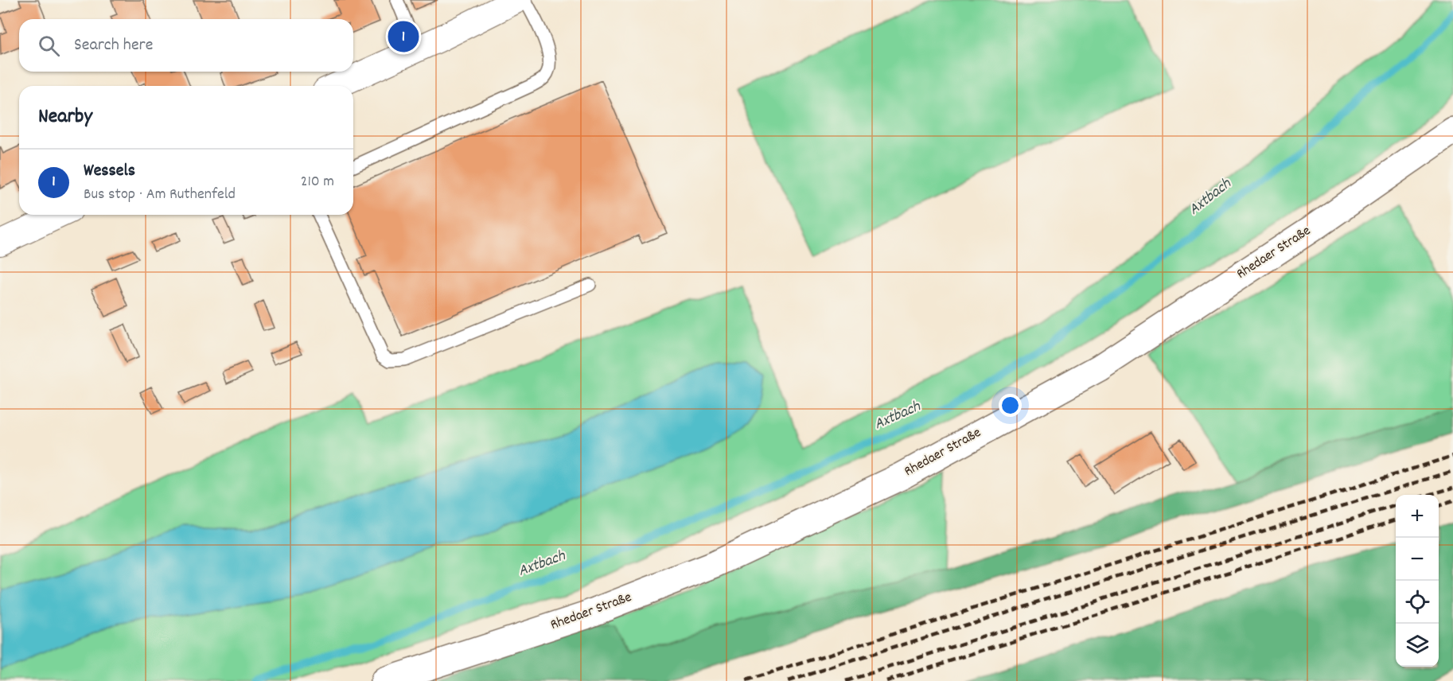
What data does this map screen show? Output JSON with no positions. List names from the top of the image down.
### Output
{
  "streets": {
    "street": ["Rhedaer Straße"]
  },
  "water": ["Axtbach"],
  "page": {
    "pins": "1",
    "search": "Search here",
    "heading": "Nearby",
    "list": [
      {
        "mark": "1",
        "name": "Wessels",
        "note": "Bus stop · Am Ruthenfeld",
        "value": "210 m"
      }
    ],
    "map_buttons": ["+", "−"]
  }
}
